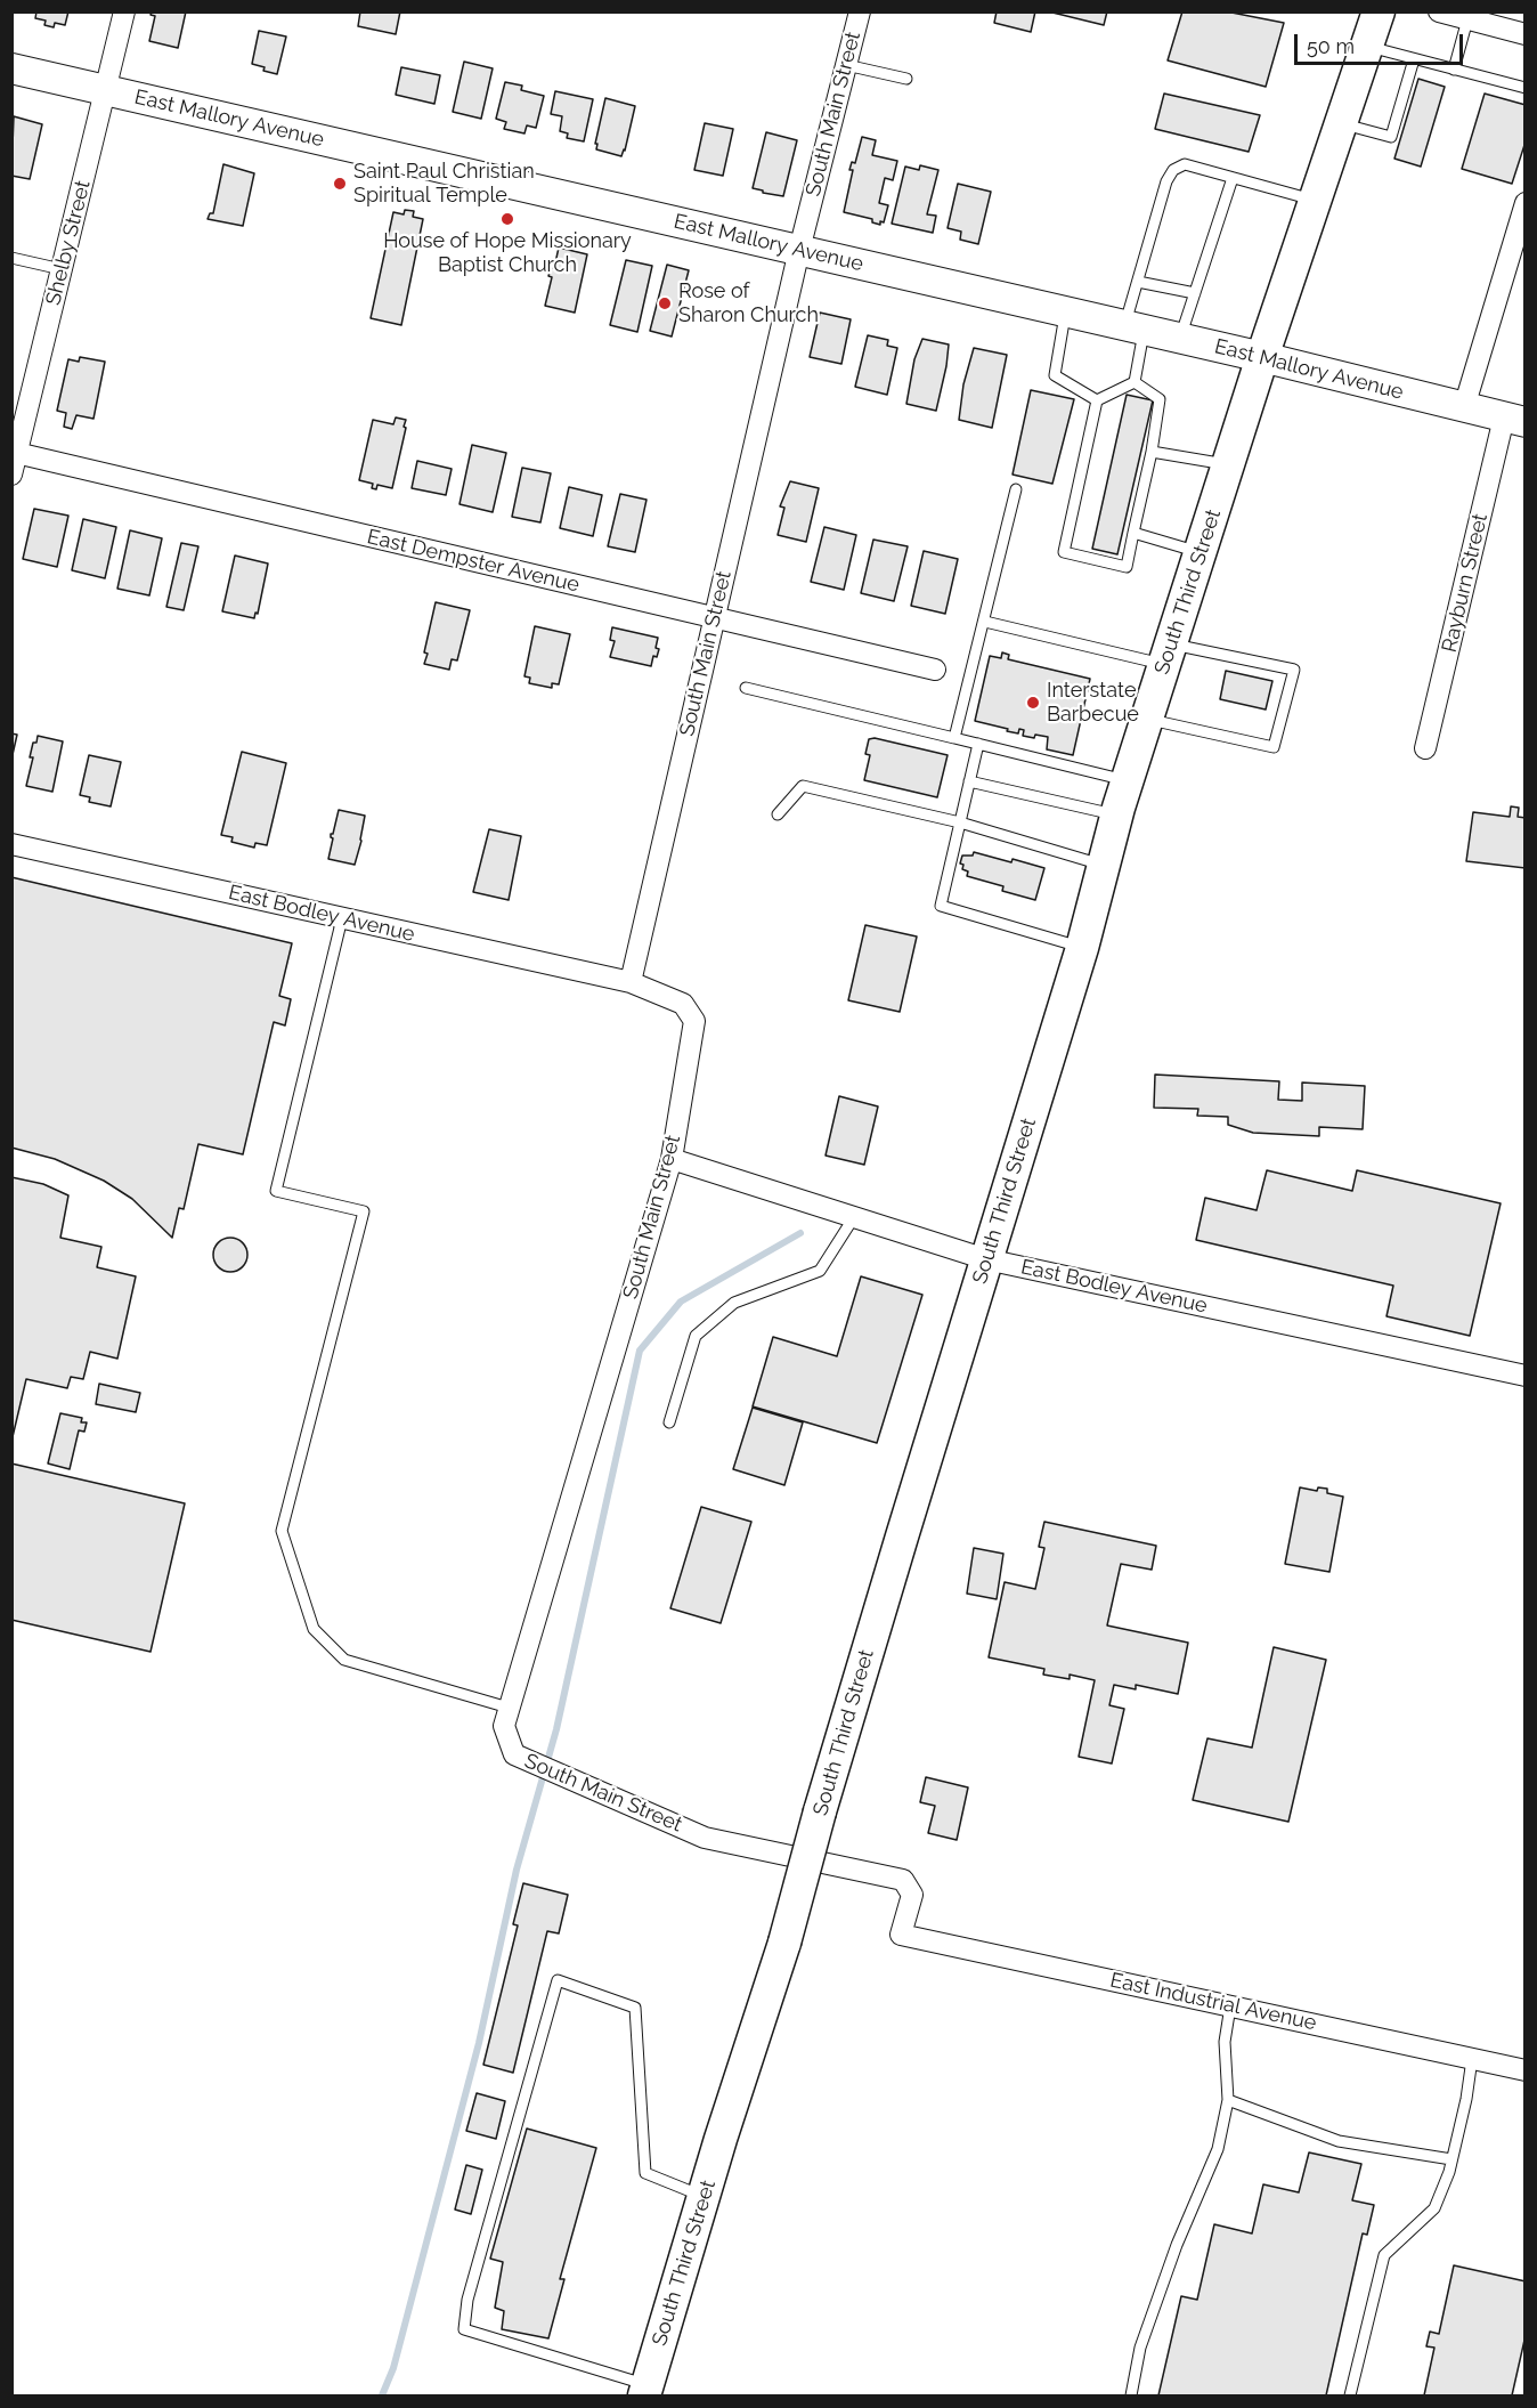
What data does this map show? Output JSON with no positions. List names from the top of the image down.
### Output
{
  "streets": {
    "main road": ["East Mallory Avenue", "South Third Street"],
    "street": [
      "South Main Street",
      "Shelby Street",
      "East Dempster Avenue",
      "Rayburn Street",
      "East Bodley Avenue",
      "East Industrial Avenue"
    ]
  },
  "crossings": [
    ["South Main Street", "East Mallory Avenue"],
    ["South Main Street", "East Dempster Avenue"],
    ["South Main Street", "East Bodley Avenue"],
    ["South Main Street", "East Industrial Avenue"],
    ["East Mallory Avenue", "Shelby Street"],
    ["East Mallory Avenue", "Rayburn Street"],
    ["East Mallory Avenue", "South Third Street"],
    ["Shelby Street", "East Dempster Avenue"],
    ["South Third Street", "East Bodley Avenue"]
  ],
  "places": [
    "Saint Paul Christian Spiritual Temple",
    "House of Hope Missionary Baptist Church",
    "Rose of Sharon Church",
    "Interstate Barbecue"
  ],
  "scale_bar": "50 m"
}
